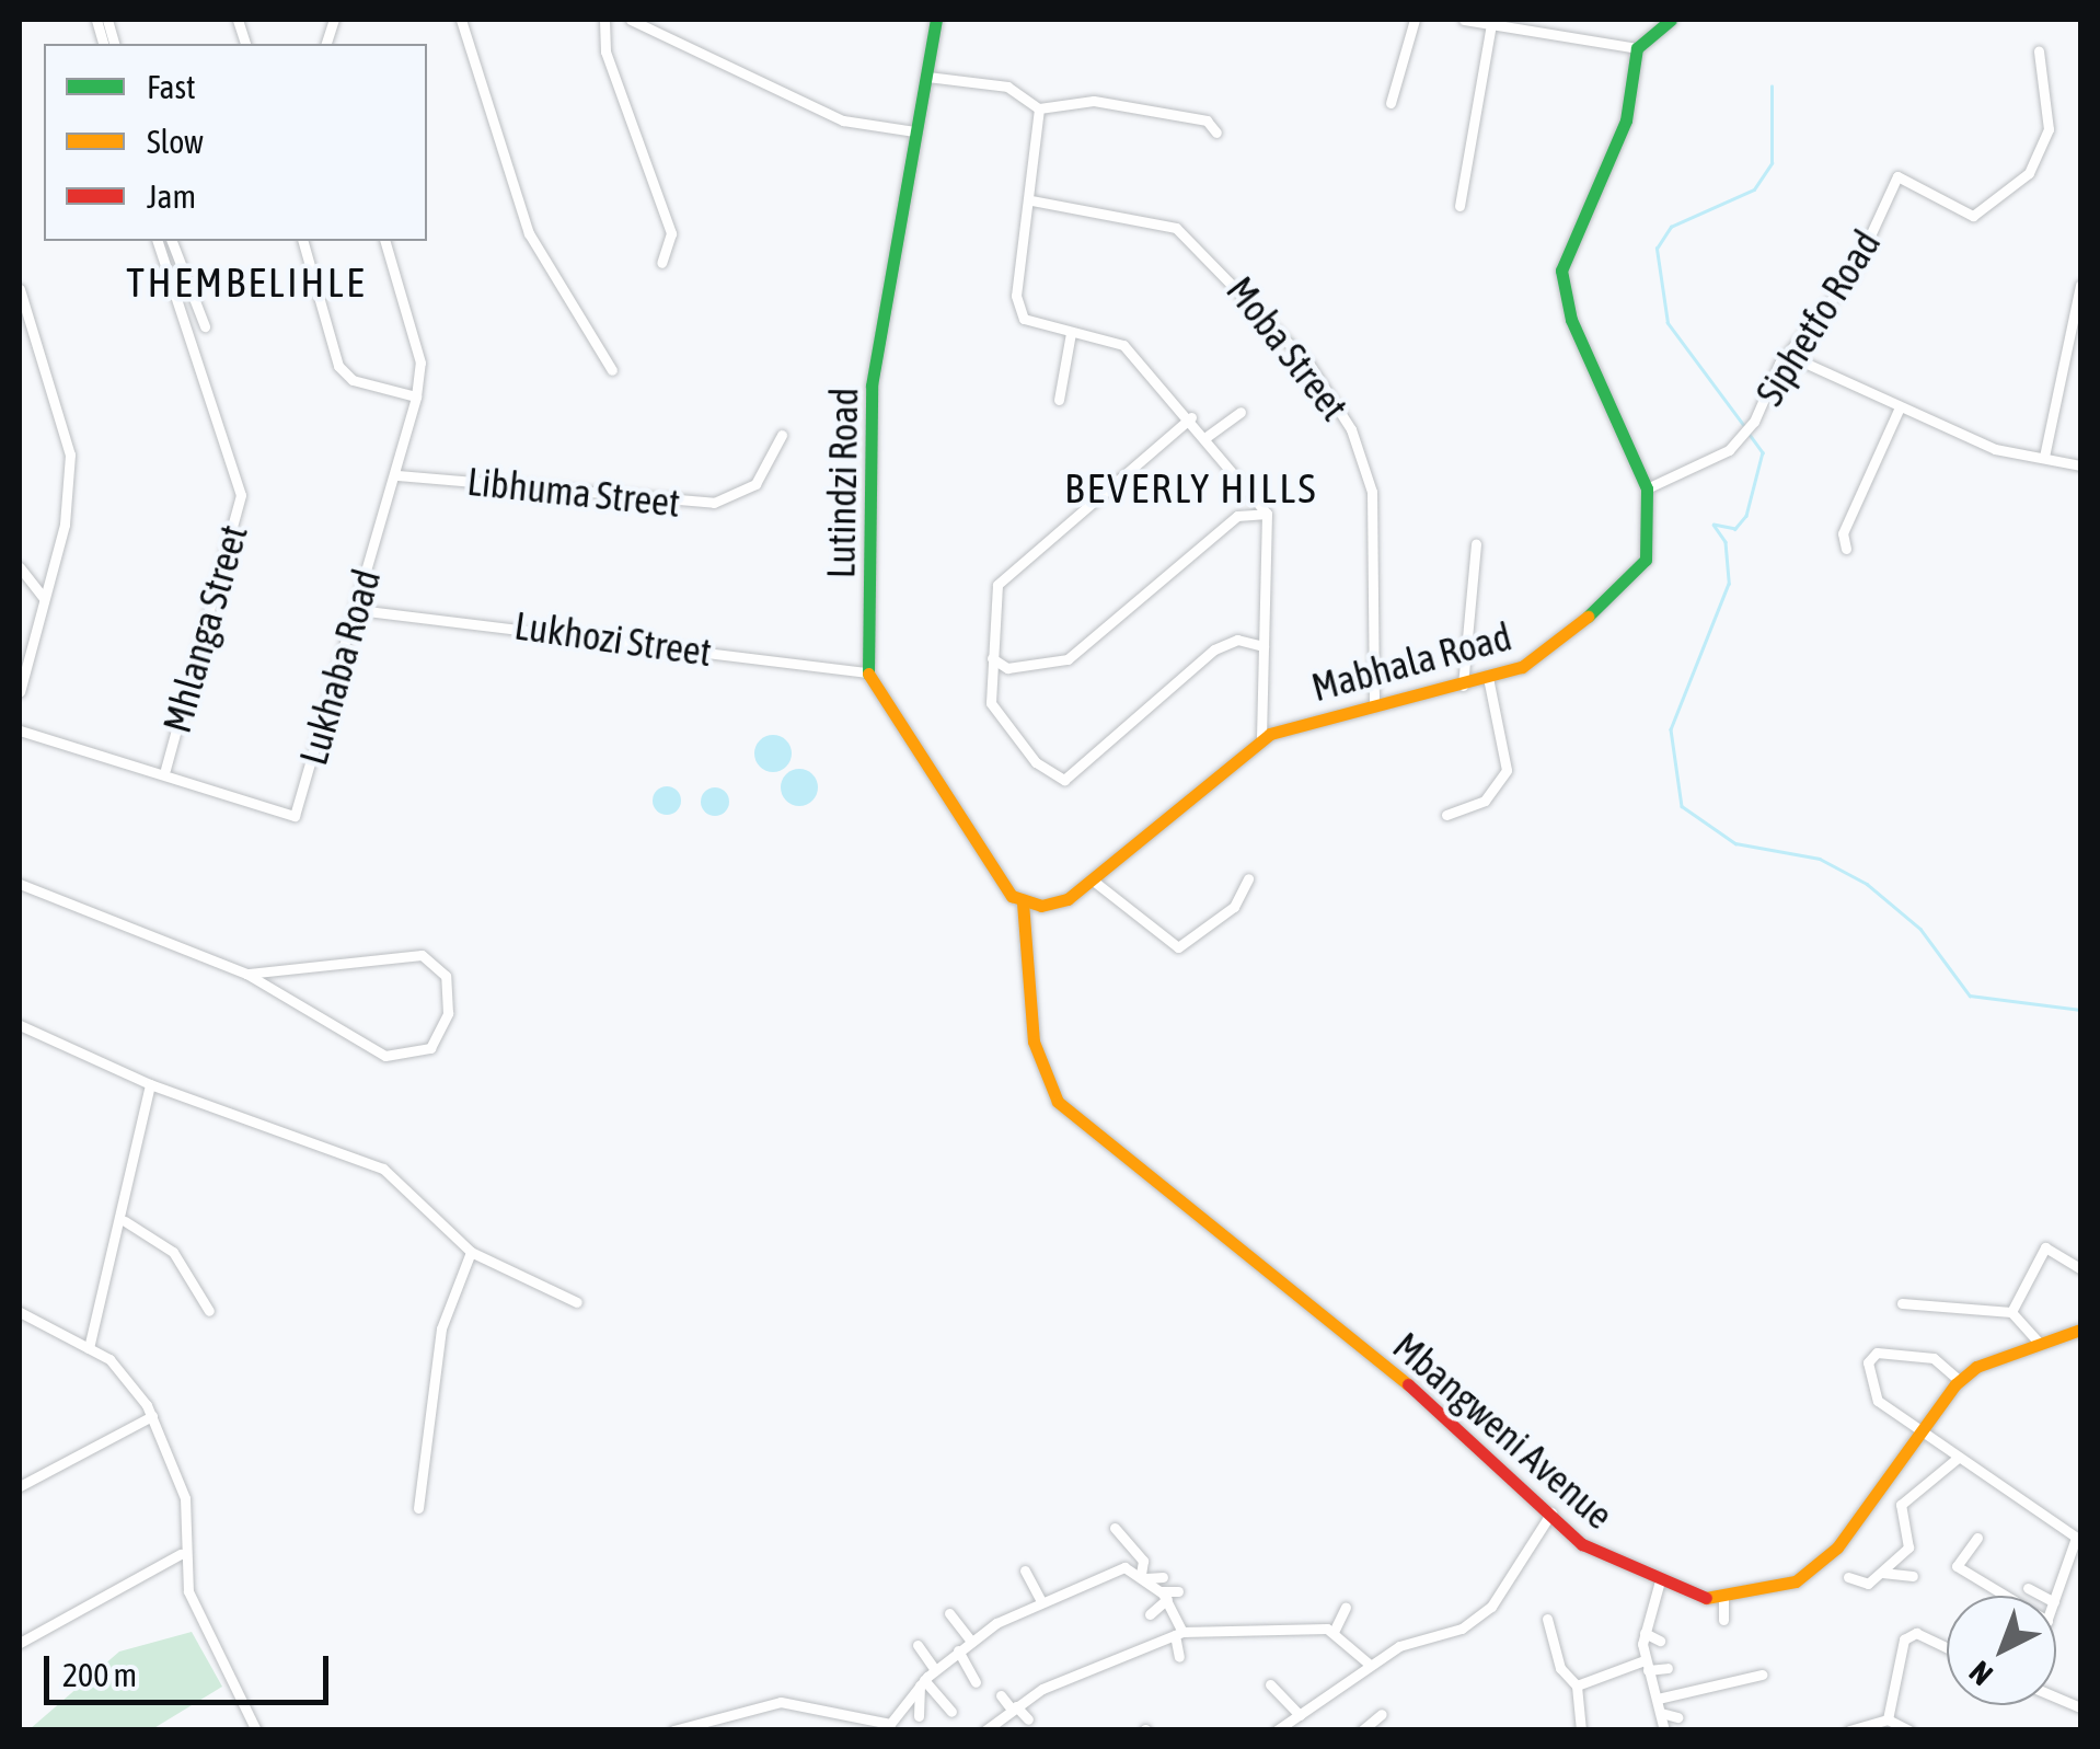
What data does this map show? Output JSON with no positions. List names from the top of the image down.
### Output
{
  "streets": {
    "street": [
      "Siphetfo Road",
      "Moba Street",
      "Lutindzi Road",
      "Libhuma Street",
      "Mhlanga Street",
      "Lukhozi Street",
      "Mabhala Road",
      "Lukhaba Road",
      "Mbangweni Avenue"
    ]
  },
  "crossings": [
    ["Siphetfo Road", "Mabhala Road"],
    ["Moba Street", "Mabhala Road"],
    ["Lutindzi Road", "Lukhozi Street"],
    ["Lutindzi Road", "Mabhala Road"],
    ["Lutindzi Road", "Mbangweni Avenue"],
    ["Libhuma Street", "Lukhaba Road"],
    ["Mhlanga Street", "Lukhaba Road"],
    ["Lukhozi Street", "Lukhaba Road"],
    ["Mabhala Road", "Mbangweni Avenue"]
  ],
  "districts": ["THEMBELIHLE", "BEVERLY HILLS"],
  "legend": ["Fast", "Slow", "Jam"],
  "scale_bar": "200 m",
  "north": "bottom left"
}
